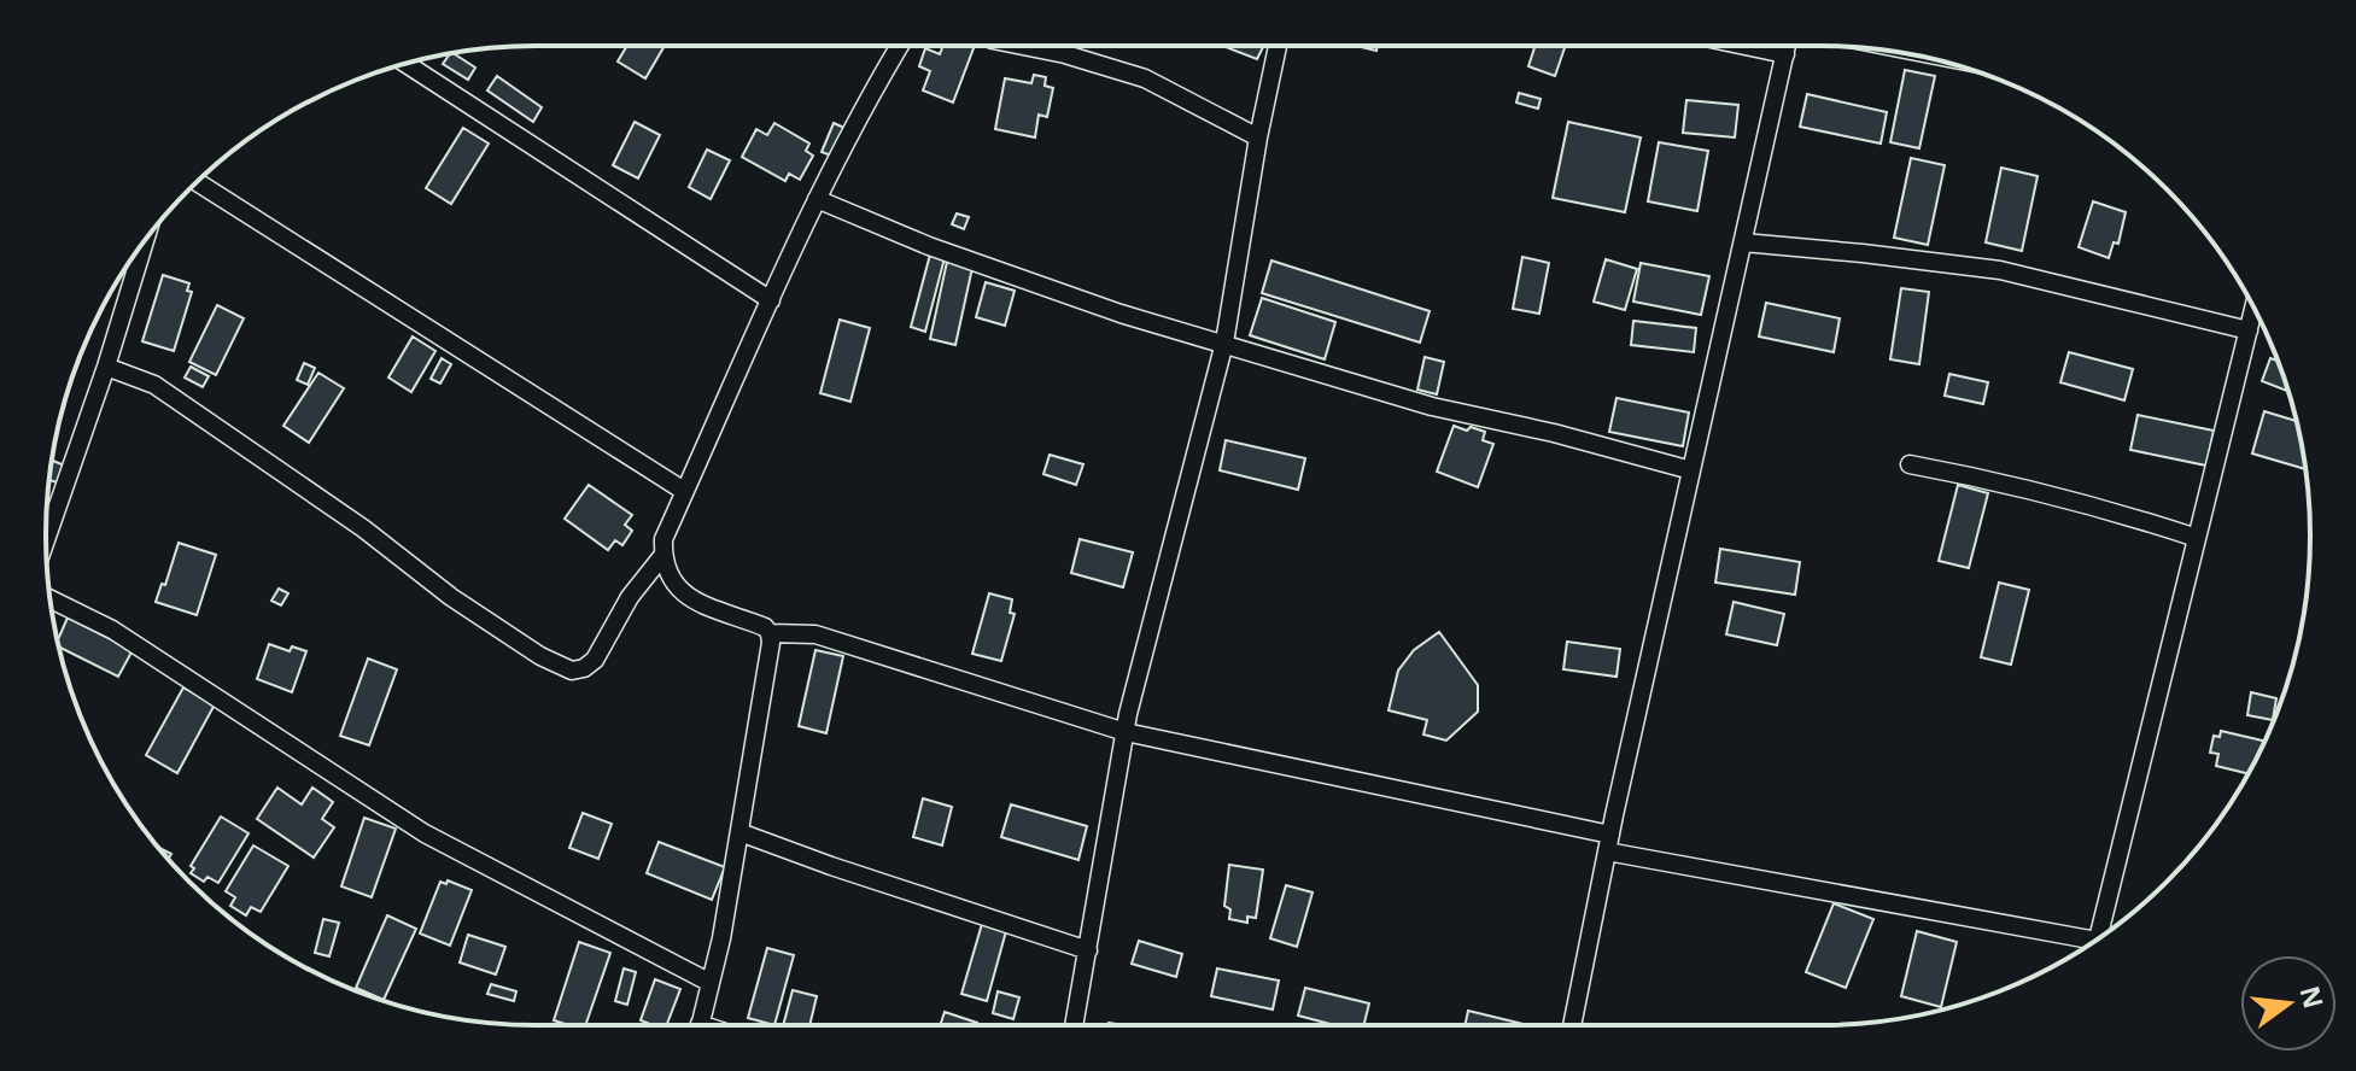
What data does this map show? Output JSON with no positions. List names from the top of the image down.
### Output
{
  "north": "right"
}
